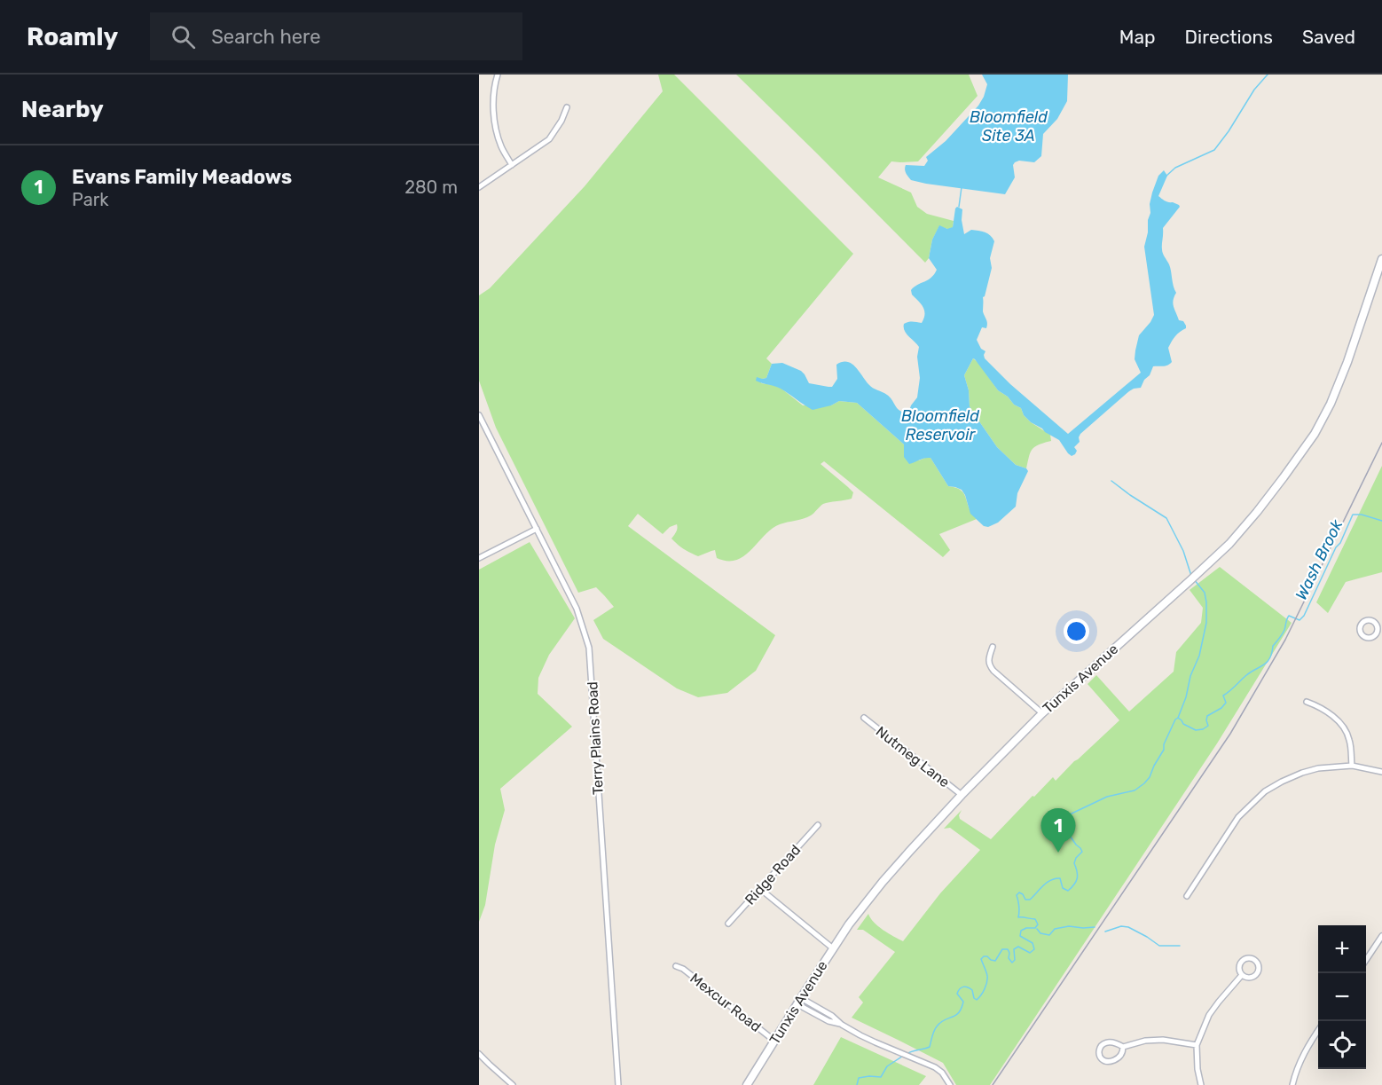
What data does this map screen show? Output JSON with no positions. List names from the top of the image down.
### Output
{
  "streets": {
    "main road": ["Tunxis Avenue"],
    "street": [
      "Terry Plains Road",
      "Nutmeg Lane",
      "Ridge Road",
      "Mexcur Road"
    ]
  },
  "crossings": [
    ["Tunxis Avenue", "Nutmeg Lane"],
    ["Tunxis Avenue", "Mexcur Road"]
  ],
  "water": ["Bloomfield Site 3A", "Bloomfield Reservoir", "Wash Brook"],
  "page": {
    "header": "Roamly",
    "search": "Search here",
    "nav": ["Map", "Directions", "Saved"],
    "heading": "Nearby",
    "list": [
      {
        "mark": "1",
        "name": "Evans Family Meadows",
        "note": "Park",
        "value": "280 m"
      }
    ],
    "pins": "1",
    "map_buttons": ["+", "−"]
  }
}
